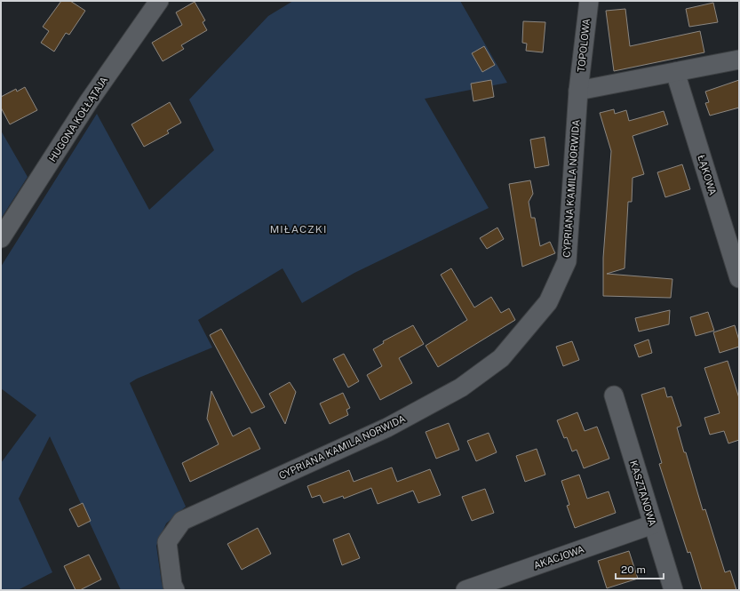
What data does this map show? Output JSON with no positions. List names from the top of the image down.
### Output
{
  "streets": {
    "street": [
      "TOPOLOWA",
      "HUGONA KOŁŁĄTAJA",
      "ŁĄKOWA",
      "CYPRIANA KAMILA NORWIDA",
      "KASZTANOWA",
      "AKACJOWA"
    ]
  },
  "crossings": [
    ["TOPOLOWA", "CYPRIANA KAMILA NORWIDA"],
    ["KASZTANOWA", "AKACJOWA"]
  ],
  "districts": ["MIŁACZKI"],
  "scale_bar": "20 m"
}
